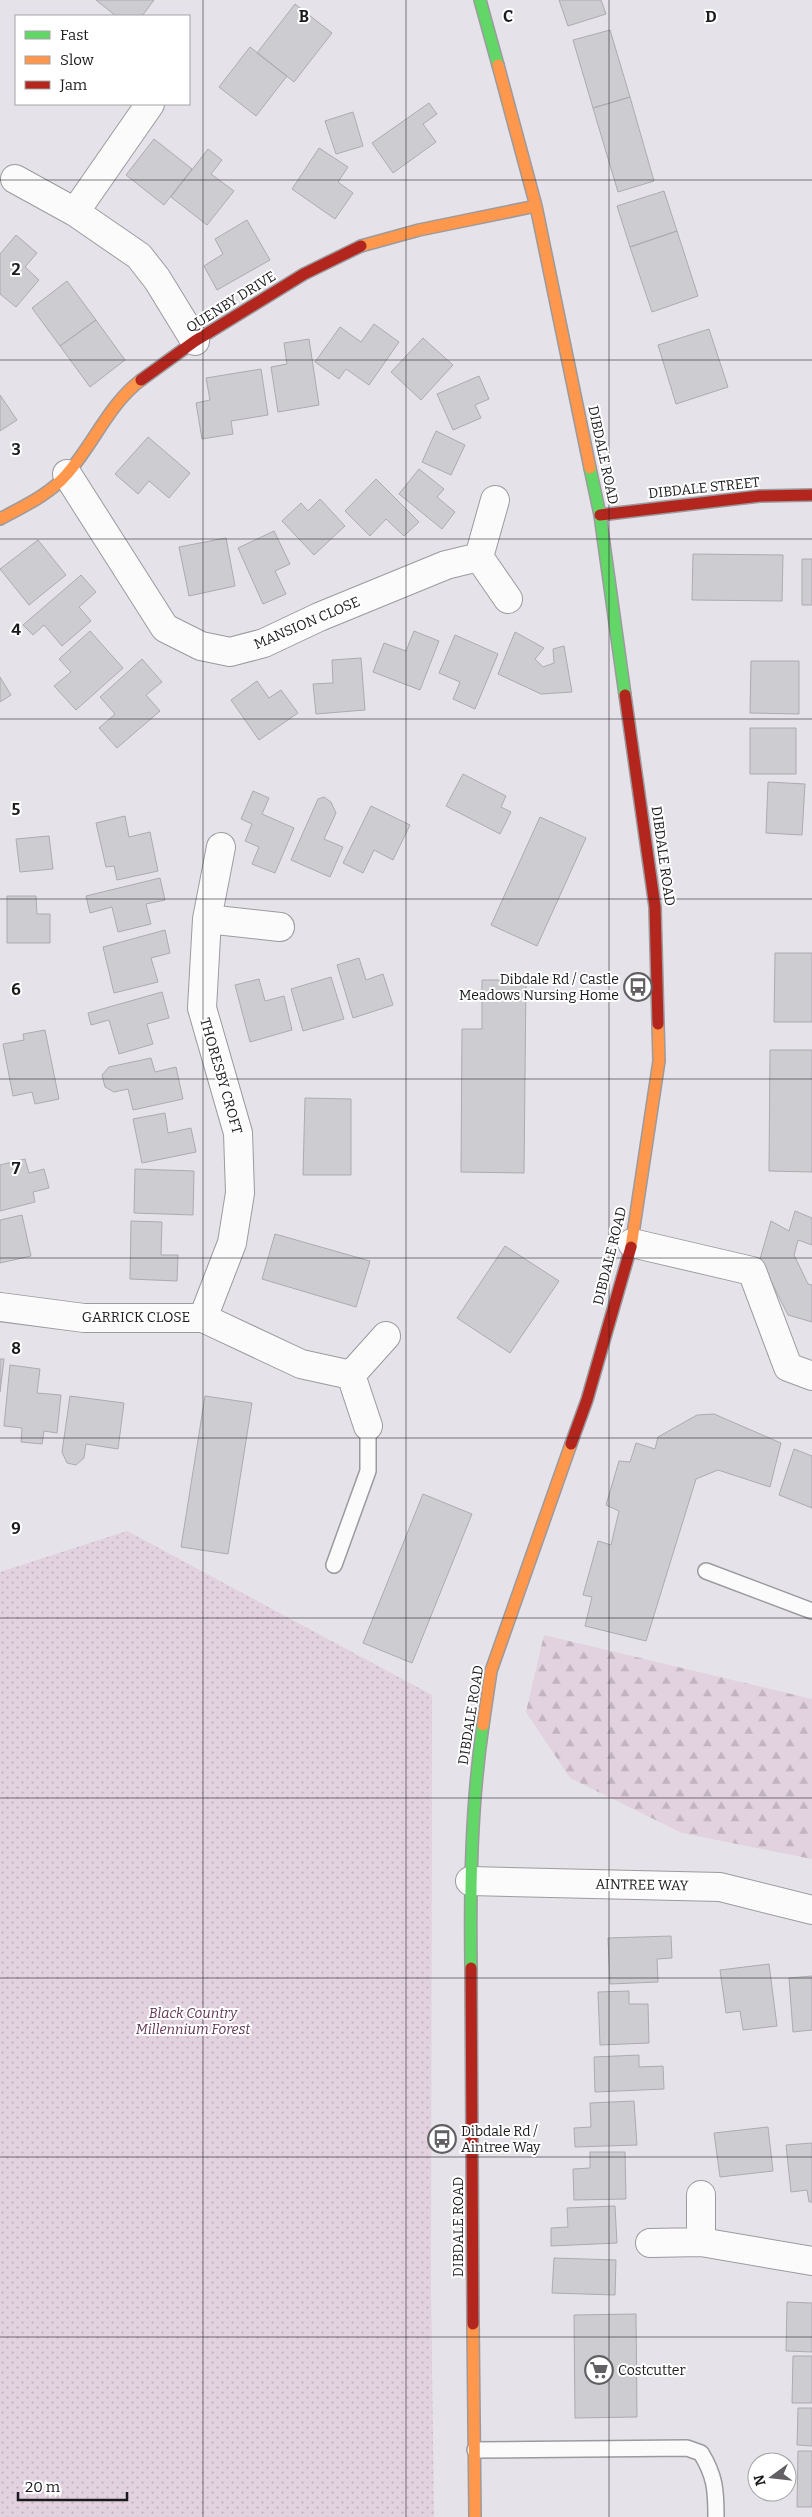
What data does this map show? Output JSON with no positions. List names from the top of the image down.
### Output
{
  "streets": {
    "street": [
      "QUENBY DRIVE",
      "DIBDALE ROAD",
      "DIBDALE STREET",
      "MANSION CLOSE",
      "THORESBY CROFT",
      "GARRICK CLOSE",
      "AINTREE WAY"
    ]
  },
  "crossings": [
    ["QUENBY DRIVE", "DIBDALE ROAD"],
    ["QUENBY DRIVE", "MANSION CLOSE"],
    ["DIBDALE ROAD", "DIBDALE STREET"],
    ["DIBDALE ROAD", "AINTREE WAY"],
    ["THORESBY CROFT", "GARRICK CLOSE"]
  ],
  "parks": ["Black Country Millennium Forest"],
  "places": {
    "bus stop": ["Dibdale Rd / Castle Meadows Nursing Home", "Dibdale Rd / Aintree Way"],
    "supermarket": ["Costcutter"]
  },
  "legend": ["Fast", "Slow", "Jam"],
  "scale_bar": "20 m",
  "north": "left",
  "grid": {
    "columns": ["B", "C", "D"],
    "rows": [
      "2",
      "3",
      "4",
      "5",
      "6",
      "7",
      "8",
      "9"
    ]
  }
}
